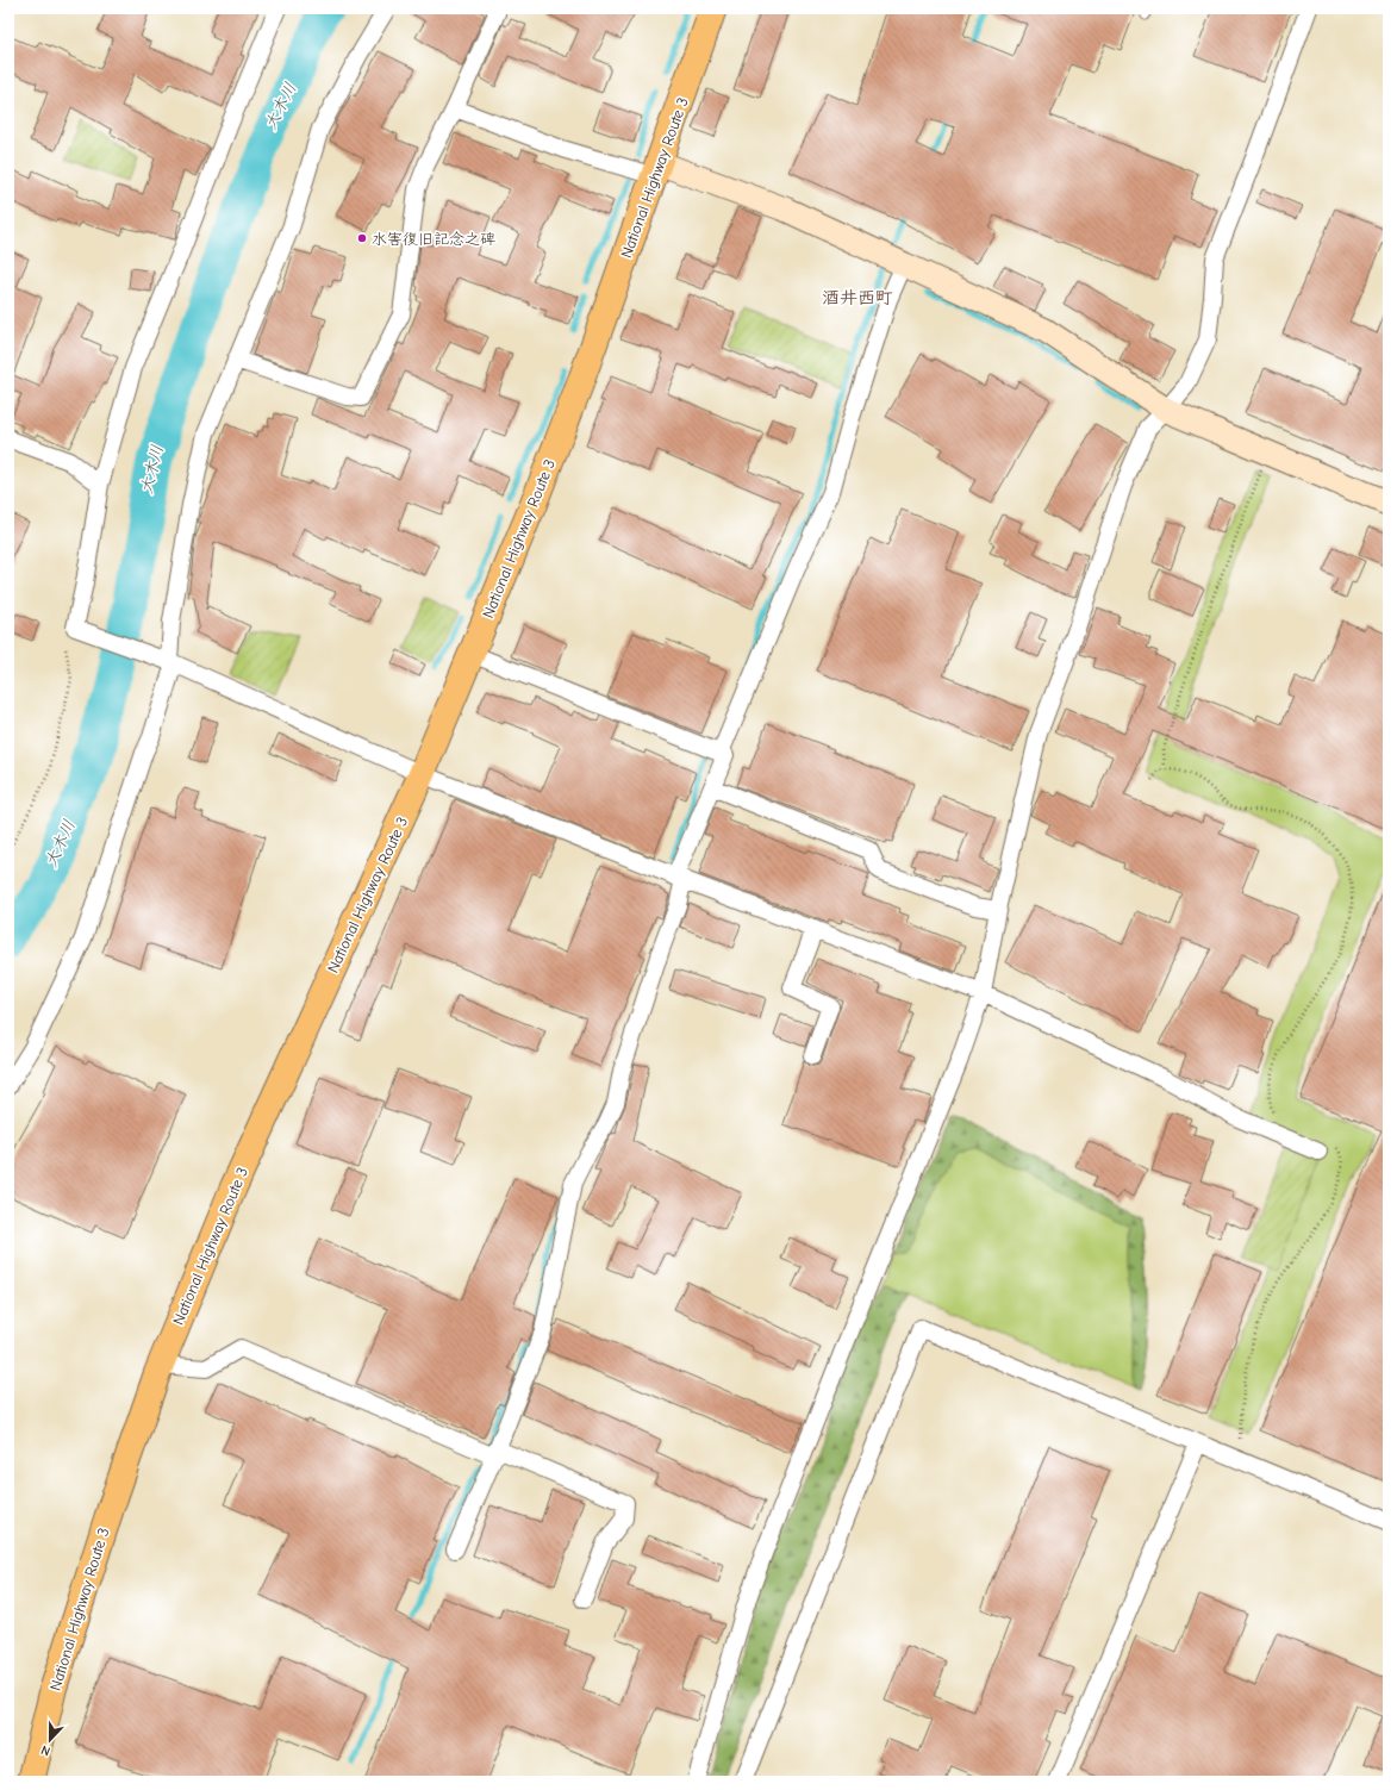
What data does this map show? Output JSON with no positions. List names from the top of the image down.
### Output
{
  "streets": {
    "highway": ["National Highway Route 3"]
  },
  "districts": ["酒井西町"],
  "water": ["大木川"],
  "places": ["水害復旧記念之碑"],
  "north": "bottom"
}
